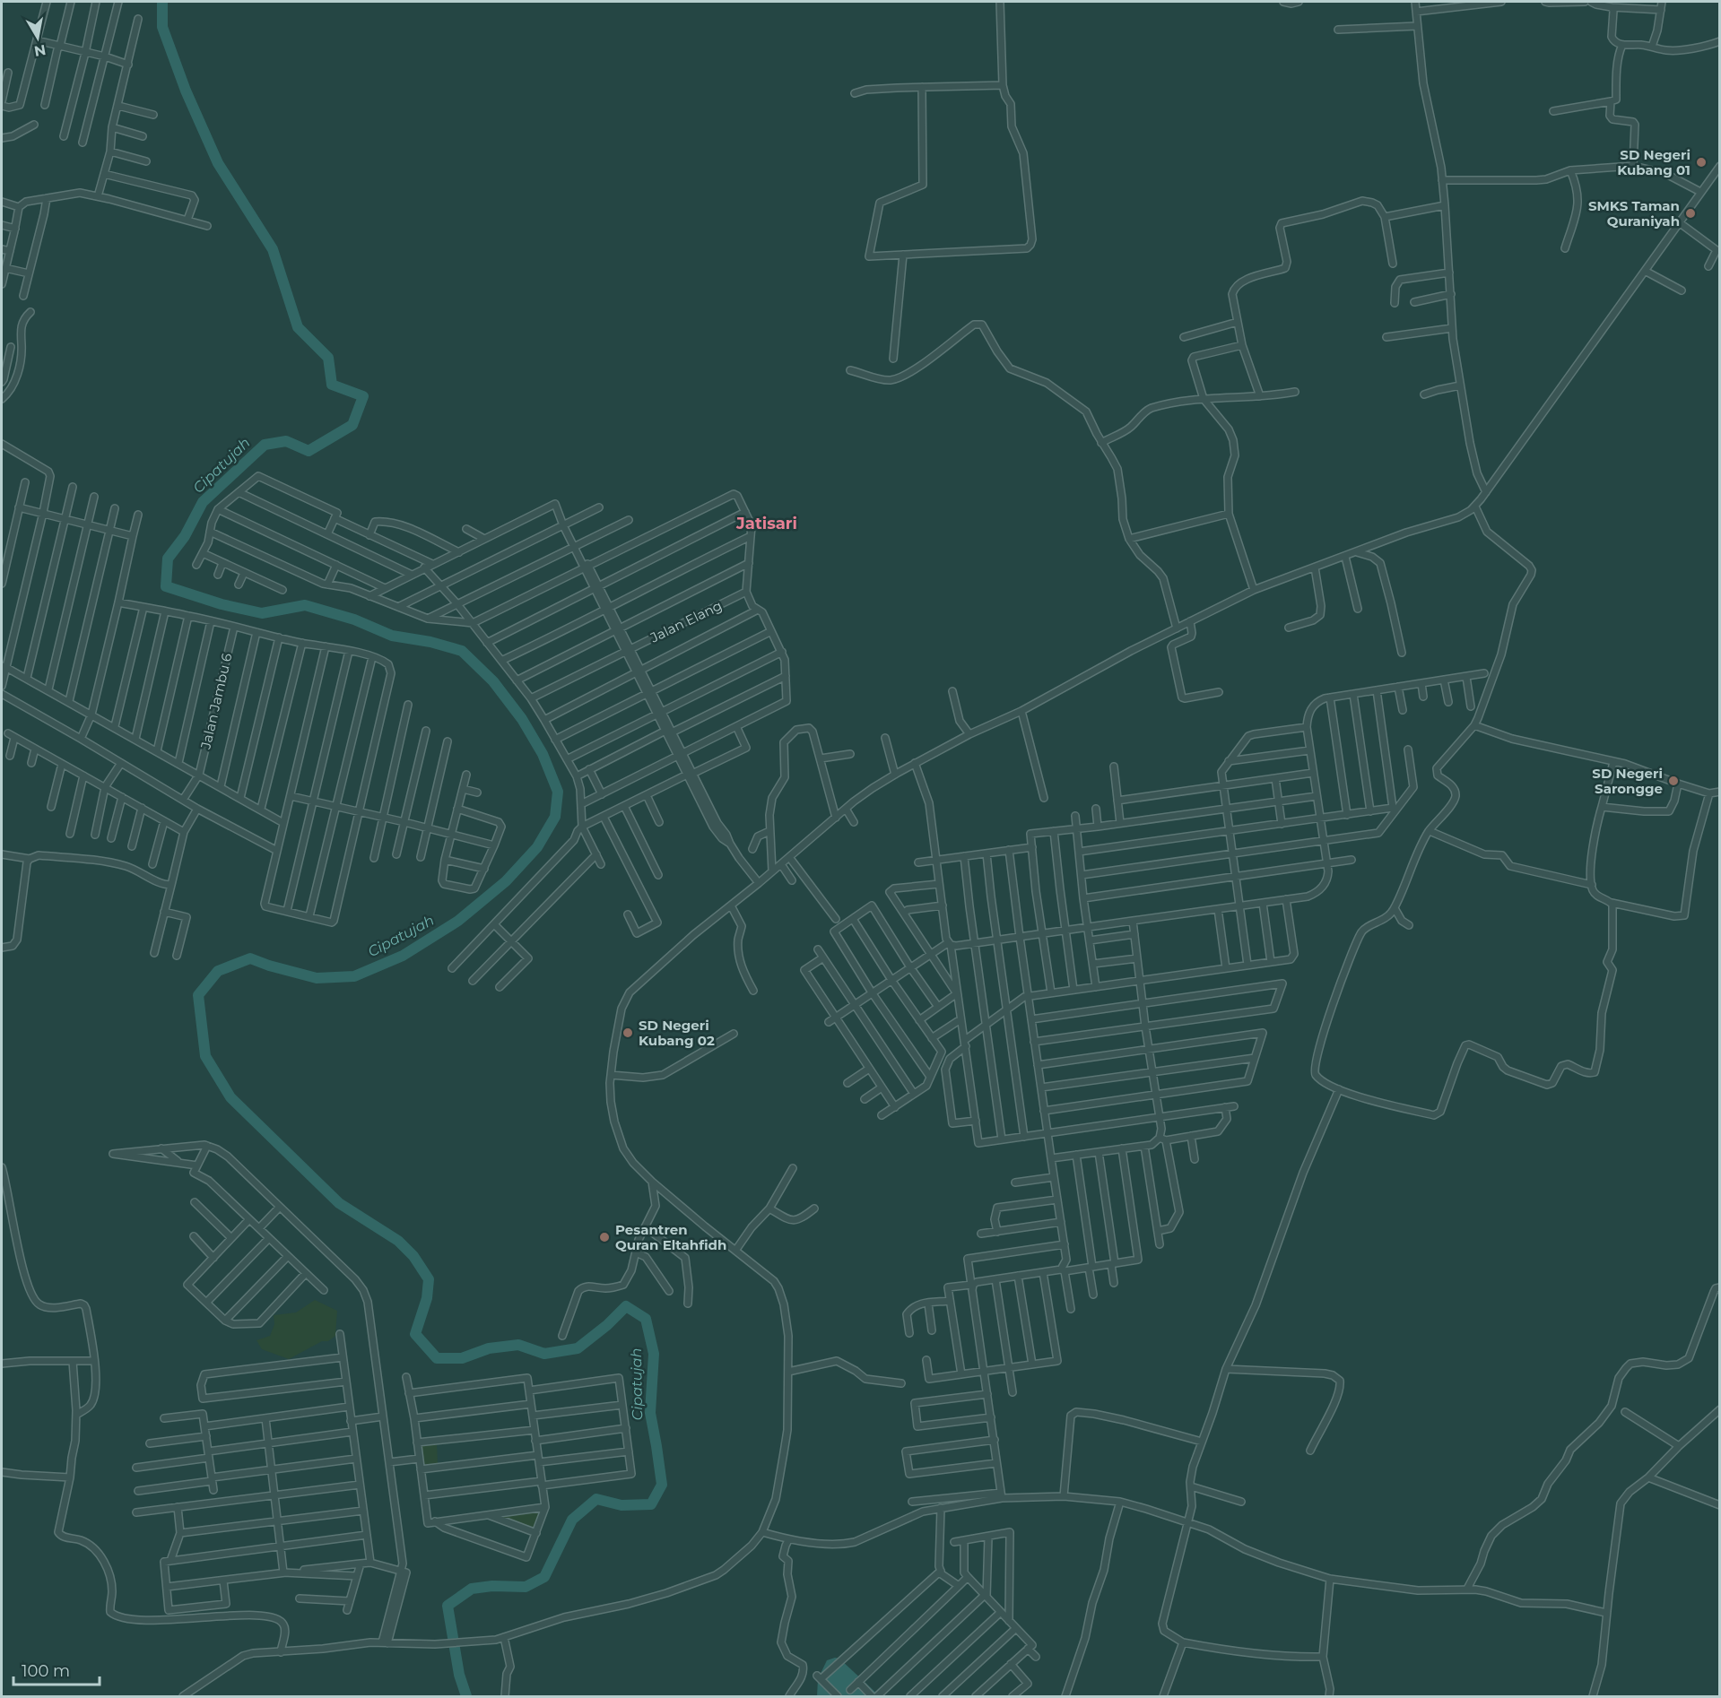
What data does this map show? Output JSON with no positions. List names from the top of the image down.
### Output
{
  "streets": {
    "street": ["Jalan Elang", "Jalan Jambu 6"]
  },
  "districts": ["Jatisari"],
  "water": ["Cipatujah"],
  "places": [
    "SD Negeri Kubang 01",
    "SMKS Taman Quraniyah",
    "SD Negeri Sarongge",
    "SD Negeri Kubang 02",
    "Pesantren Quran Eltahfidh"
  ],
  "scale_bar": "100 m",
  "north": "bottom"
}
